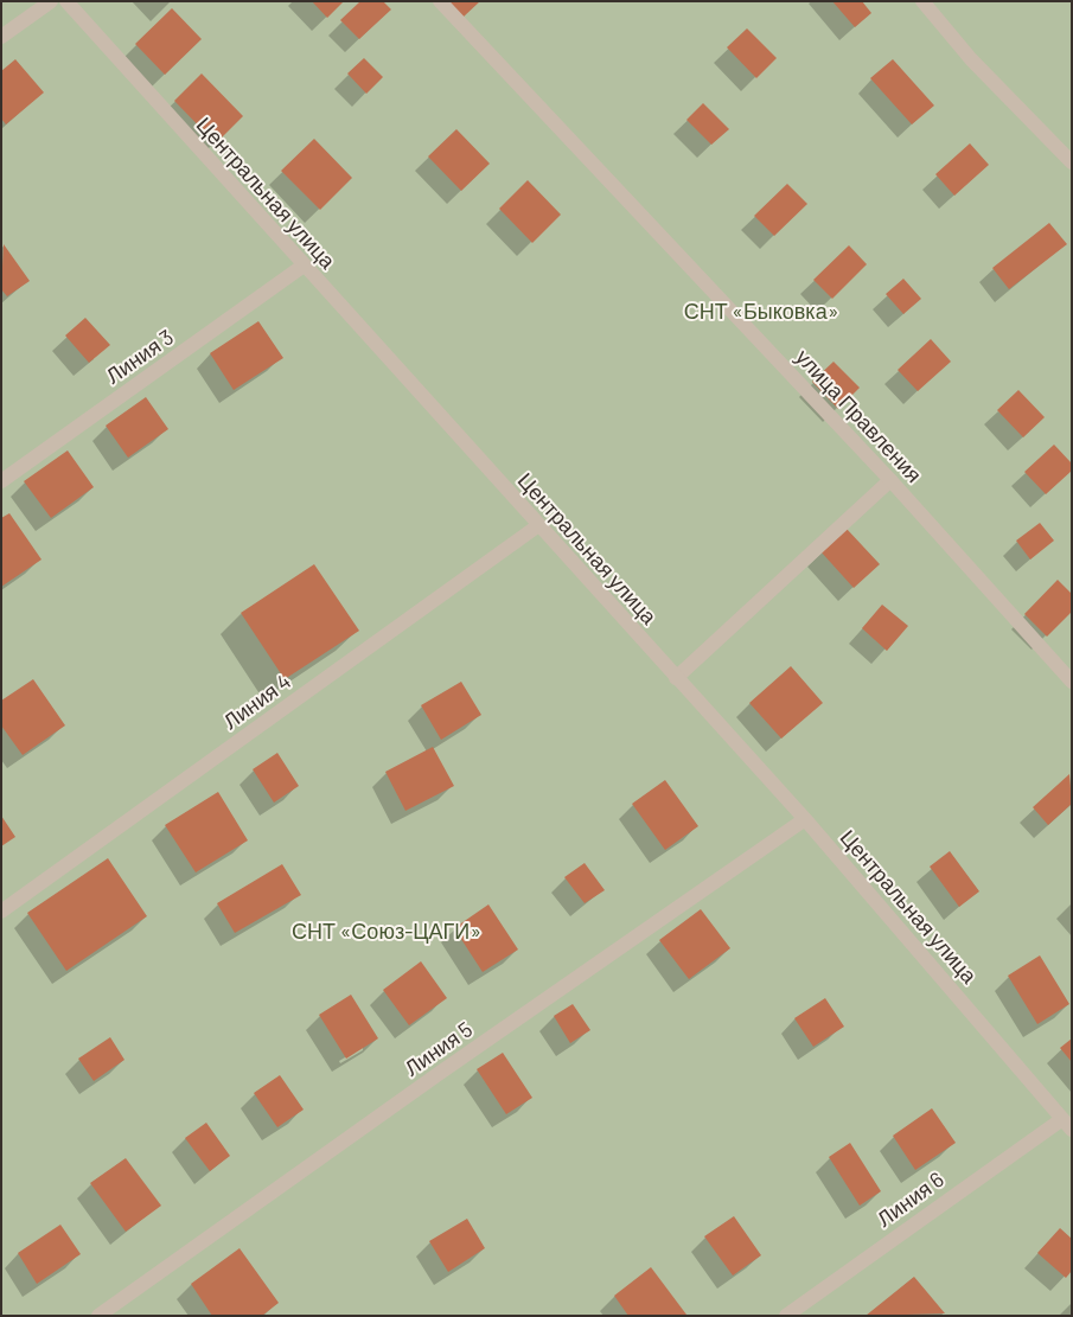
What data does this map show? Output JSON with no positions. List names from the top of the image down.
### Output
{
  "streets": {
    "street": [
      "Центральная улица",
      "Линия 3",
      "улица Правления",
      "Линия 4",
      "Линия 5",
      "Линия 6"
    ]
  },
  "crossings": [
    ["Центральная улица", "Линия 3"],
    ["Центральная улица", "Линия 4"],
    ["Центральная улица", "Линия 5"],
    ["Центральная улица", "Линия 6"]
  ],
  "parks": ["СНТ «Быковка»", "СНТ «Союз-ЦАГИ»"]
}
